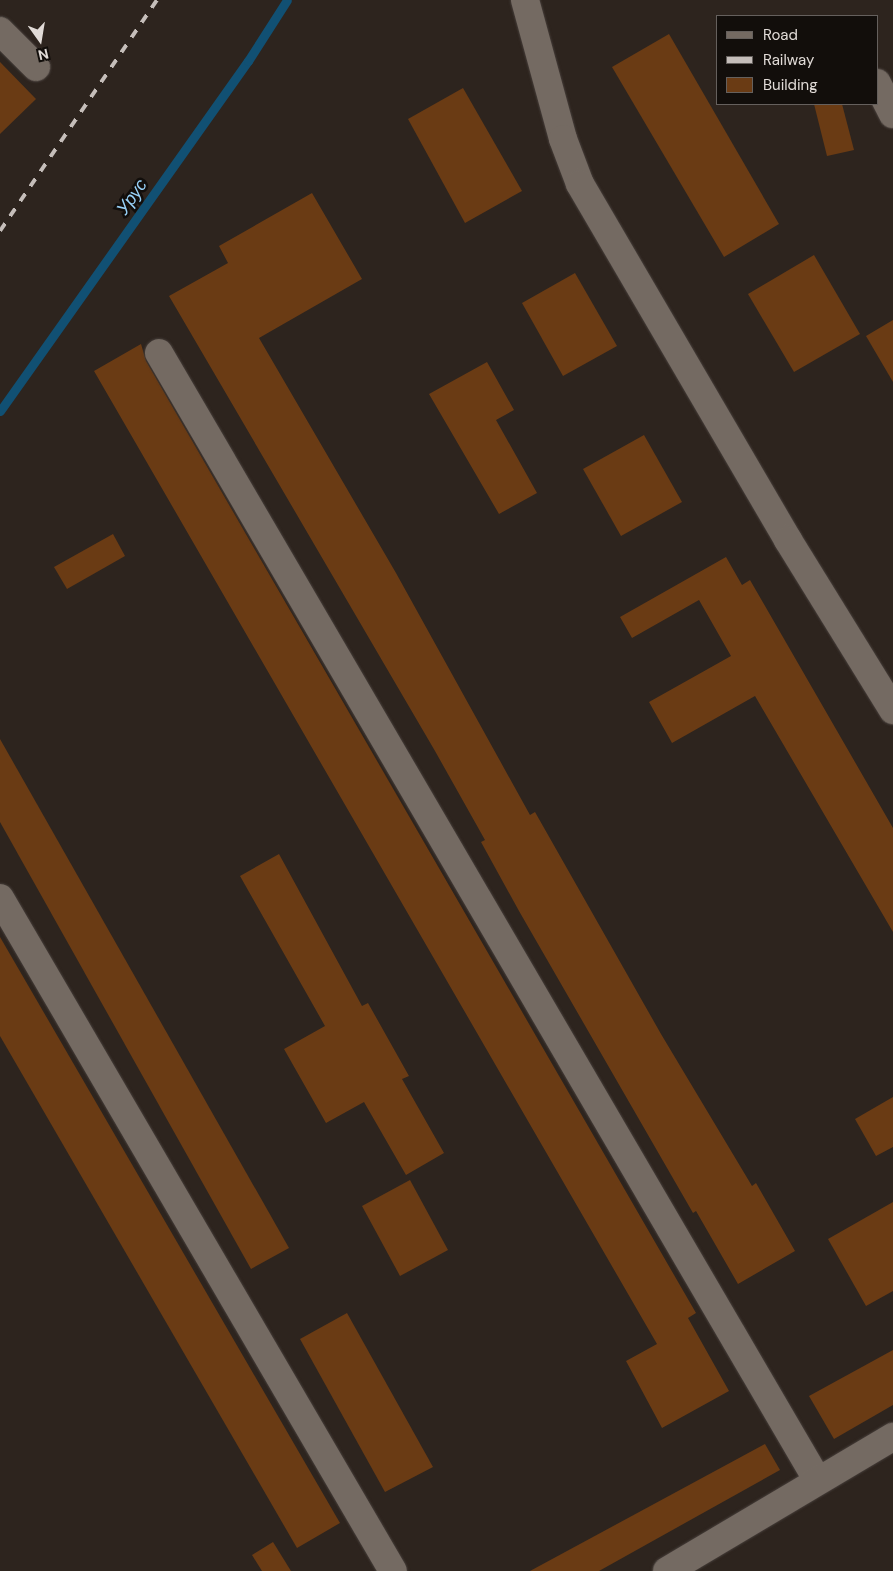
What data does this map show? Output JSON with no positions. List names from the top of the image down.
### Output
{
  "water": ["Урус"],
  "legend": ["Road", "Railway", "Building"],
  "north": "bottom"
}
